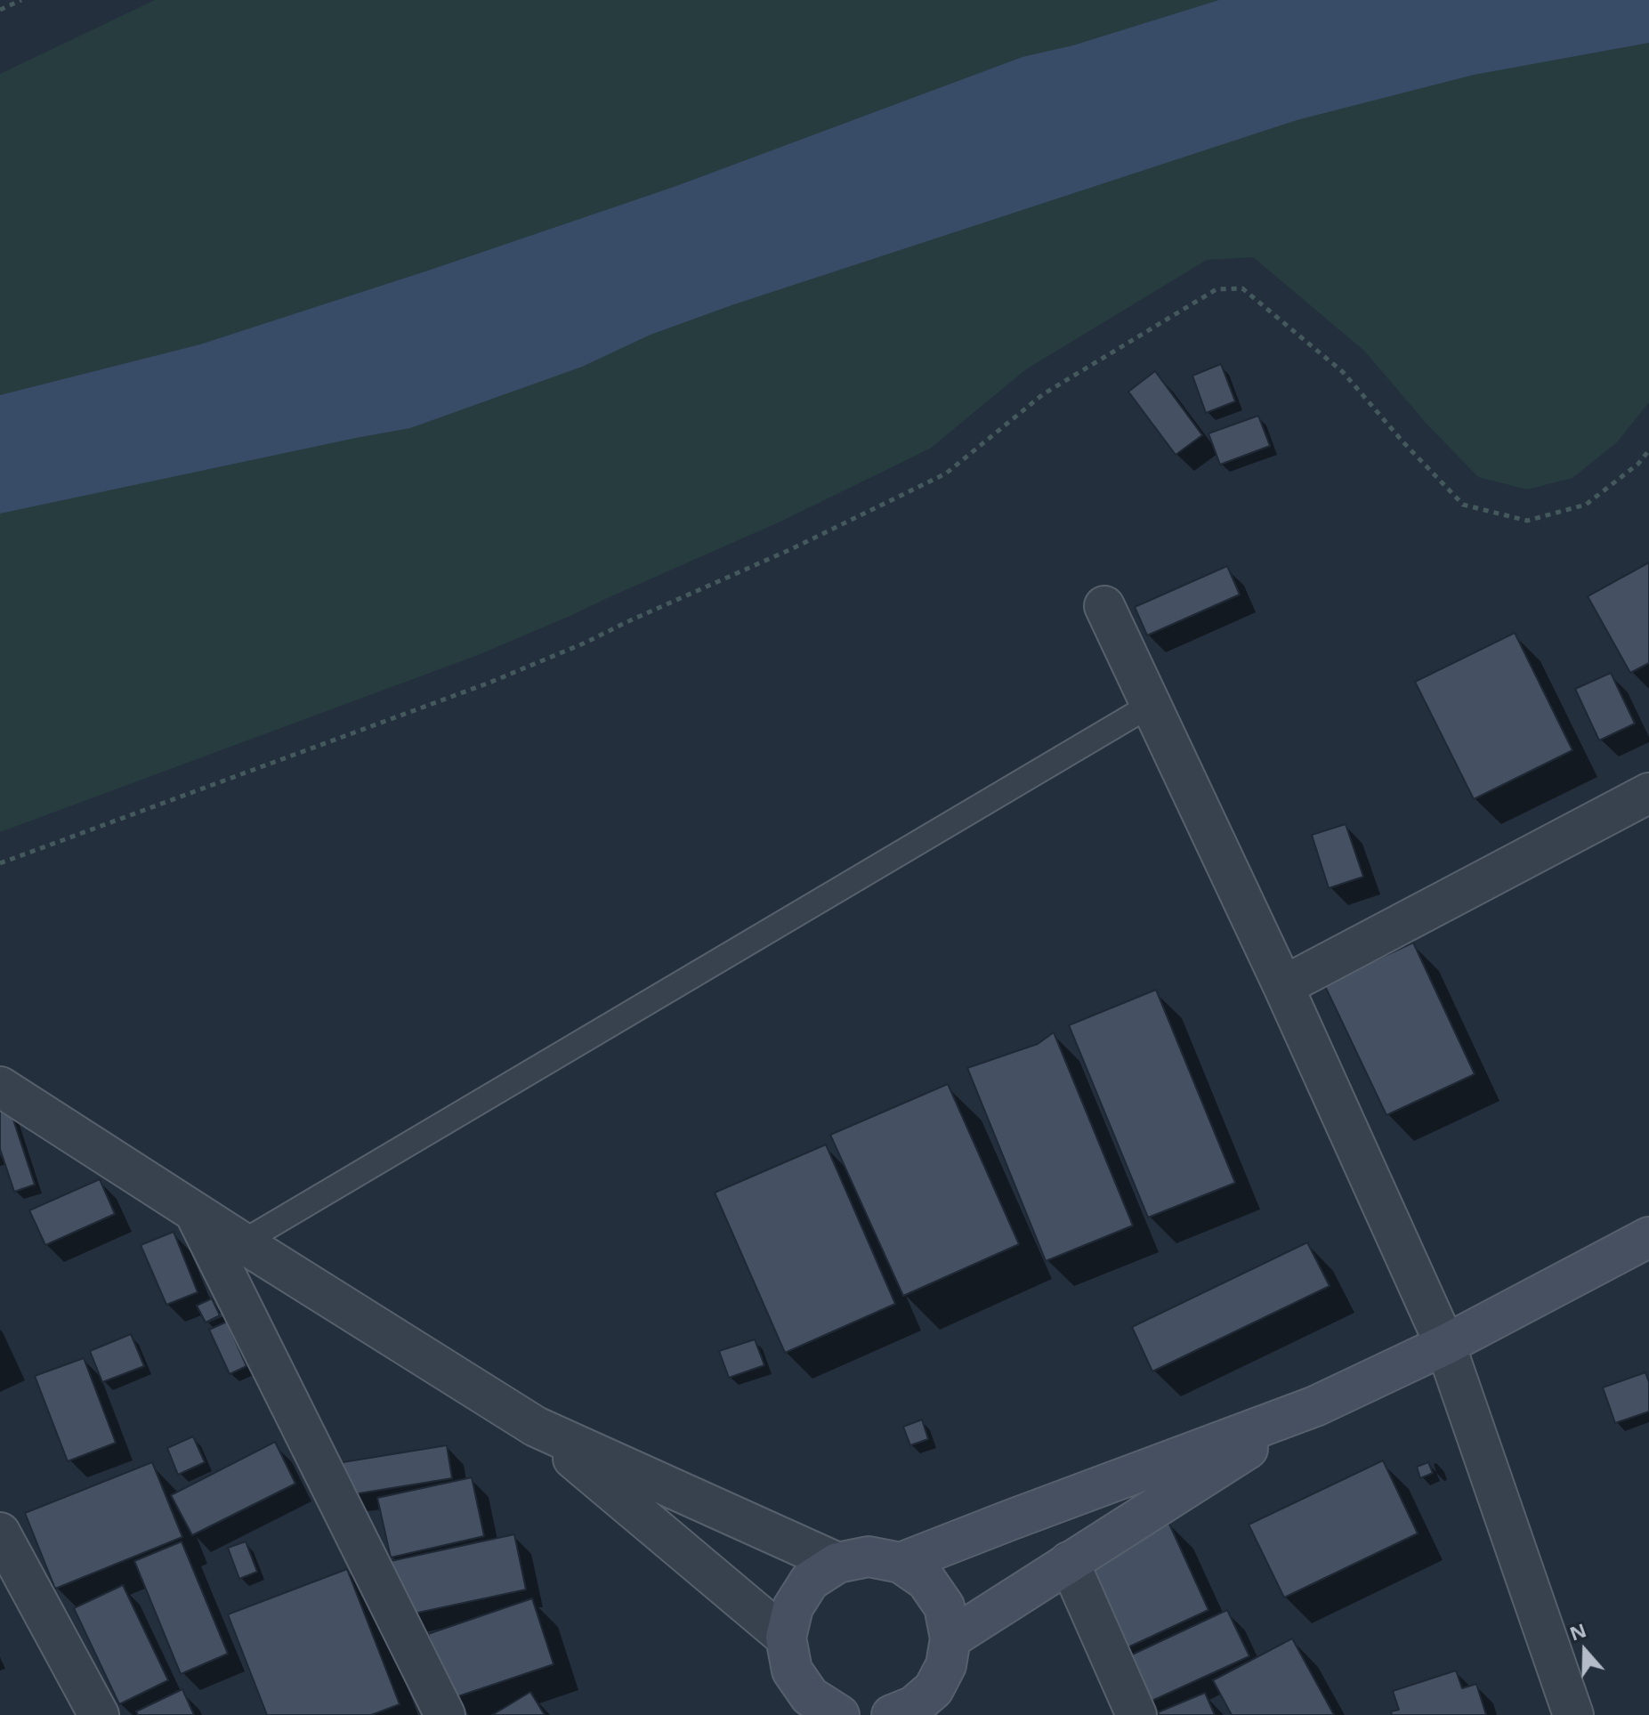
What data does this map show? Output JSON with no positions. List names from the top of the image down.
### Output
{
  "north": "top"
}
